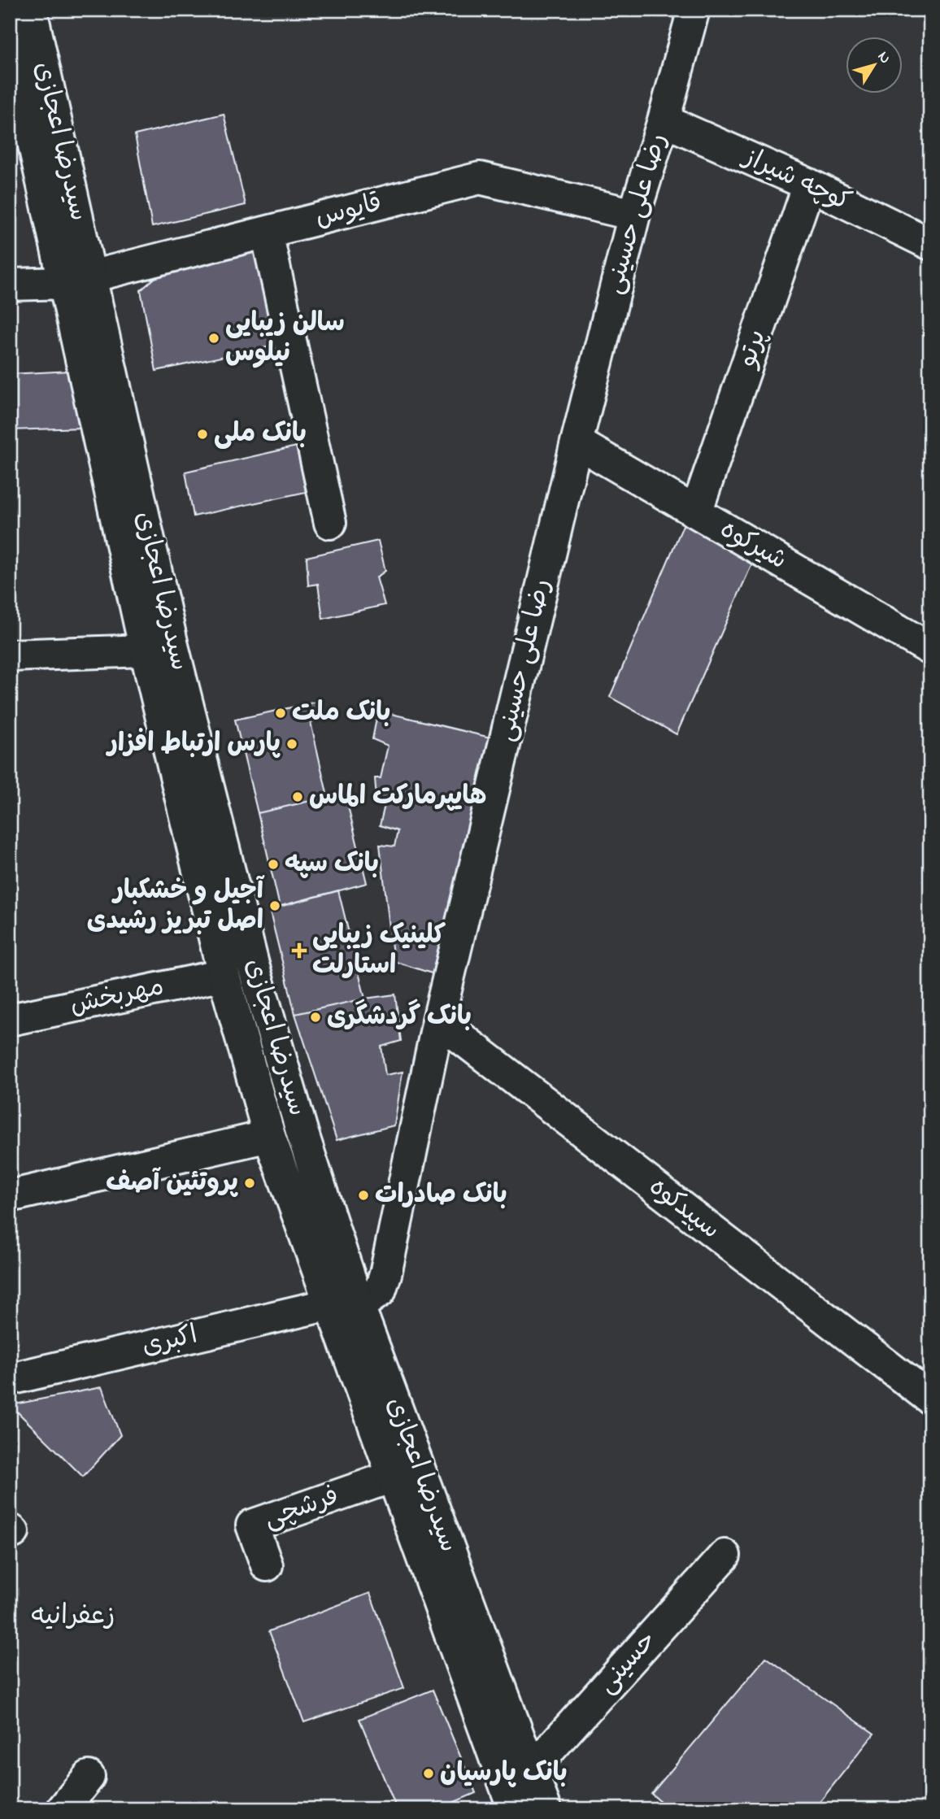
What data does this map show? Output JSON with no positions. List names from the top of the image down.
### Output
{
  "streets": {
    "street": [
      "سیدرضا اعجازی",
      "کوچه شیراز",
      "قایوس",
      "رضا علی حسینی",
      "پرتو",
      "شیرکوه",
      "مهربخش",
      "سپیدکوه",
      "اکبری",
      "فرشچی",
      "حسینی"
    ]
  },
  "crossings": [
    ["سیدرضا اعجازی", "قایوس"],
    ["سیدرضا اعجازی", "رضا علی حسینی"],
    ["سیدرضا اعجازی", "مهربخش"],
    ["سیدرضا اعجازی", "اکبری"],
    ["سیدرضا اعجازی", "فرشچی"],
    ["سیدرضا اعجازی", "حسینی"],
    ["کوچه شیراز", "رضا علی حسینی"],
    ["کوچه شیراز", "پرتو"],
    ["قایوس", "رضا علی حسینی"],
    ["رضا علی حسینی", "شیرکوه"],
    ["رضا علی حسینی", "سپیدکوه"],
    ["رضا علی حسینی", "اکبری"],
    ["پرتو", "شیرکوه"]
  ],
  "districts": ["زعفرانیه"],
  "places": {
    "other": [
      "سالن زیبایی نیلوس",
      "بانک ملی",
      "بانک ملت",
      "پارس ارتباط افزار",
      "هایپرمارکت الماس",
      "بانک سپه",
      "آجیل و خشکبار اصل تبریز رشیدی",
      "بانک گردشگری",
      "پروتئین آصف",
      "بانک صادرات",
      "بانک پارسیان"
    ],
    "health": ["کلینیک زیبایی استارلت"]
  },
  "north": "top right"
}
